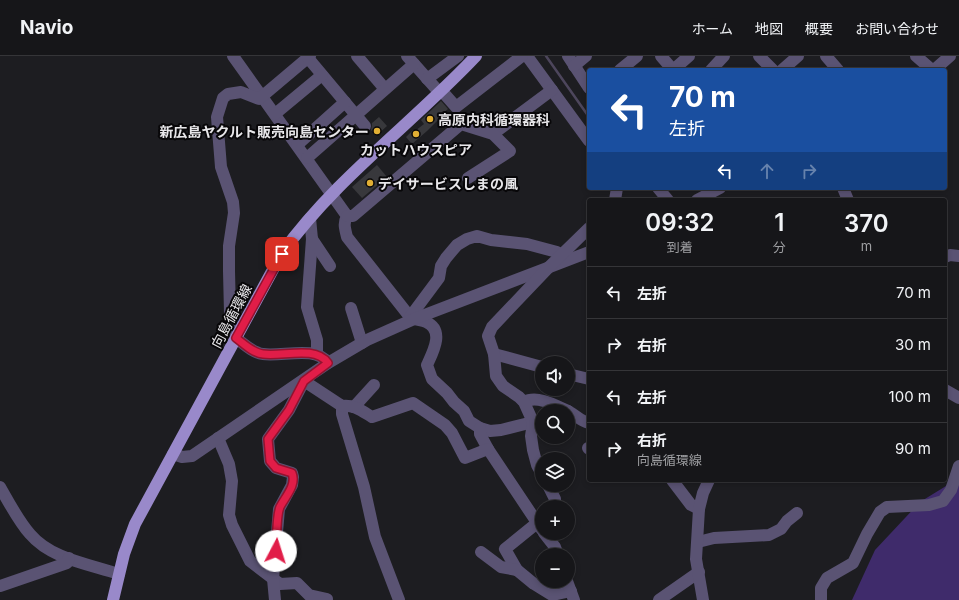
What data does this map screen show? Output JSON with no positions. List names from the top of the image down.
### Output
{
  "streets": {
    "main road": ["向島循環線"]
  },
  "places": [
    "高原内科循環器科",
    "新広島ヤクルト販売向島センター",
    "カットハウスピア",
    "デイサービスしまの風"
  ],
  "page": {
    "header": "Navio",
    "nav": [
      "ホーム",
      "地図",
      "概要",
      "お問い合わせ"
    ],
    "turn": ["70 m", "左折"],
    "eta": [
      "09:32",
      "到着",
      "1",
      "分",
      "370",
      "m"
    ],
    "list": [
      {
        "name": "左折",
        "value": "70 m"
      },
      {
        "name": "右折",
        "value": "30 m"
      },
      {
        "name": "左折",
        "value": "100 m"
      },
      {
        "name": "右折",
        "note": "向島循環線",
        "value": "90 m"
      }
    ],
    "map_buttons": ["+", "−"]
  }
}
